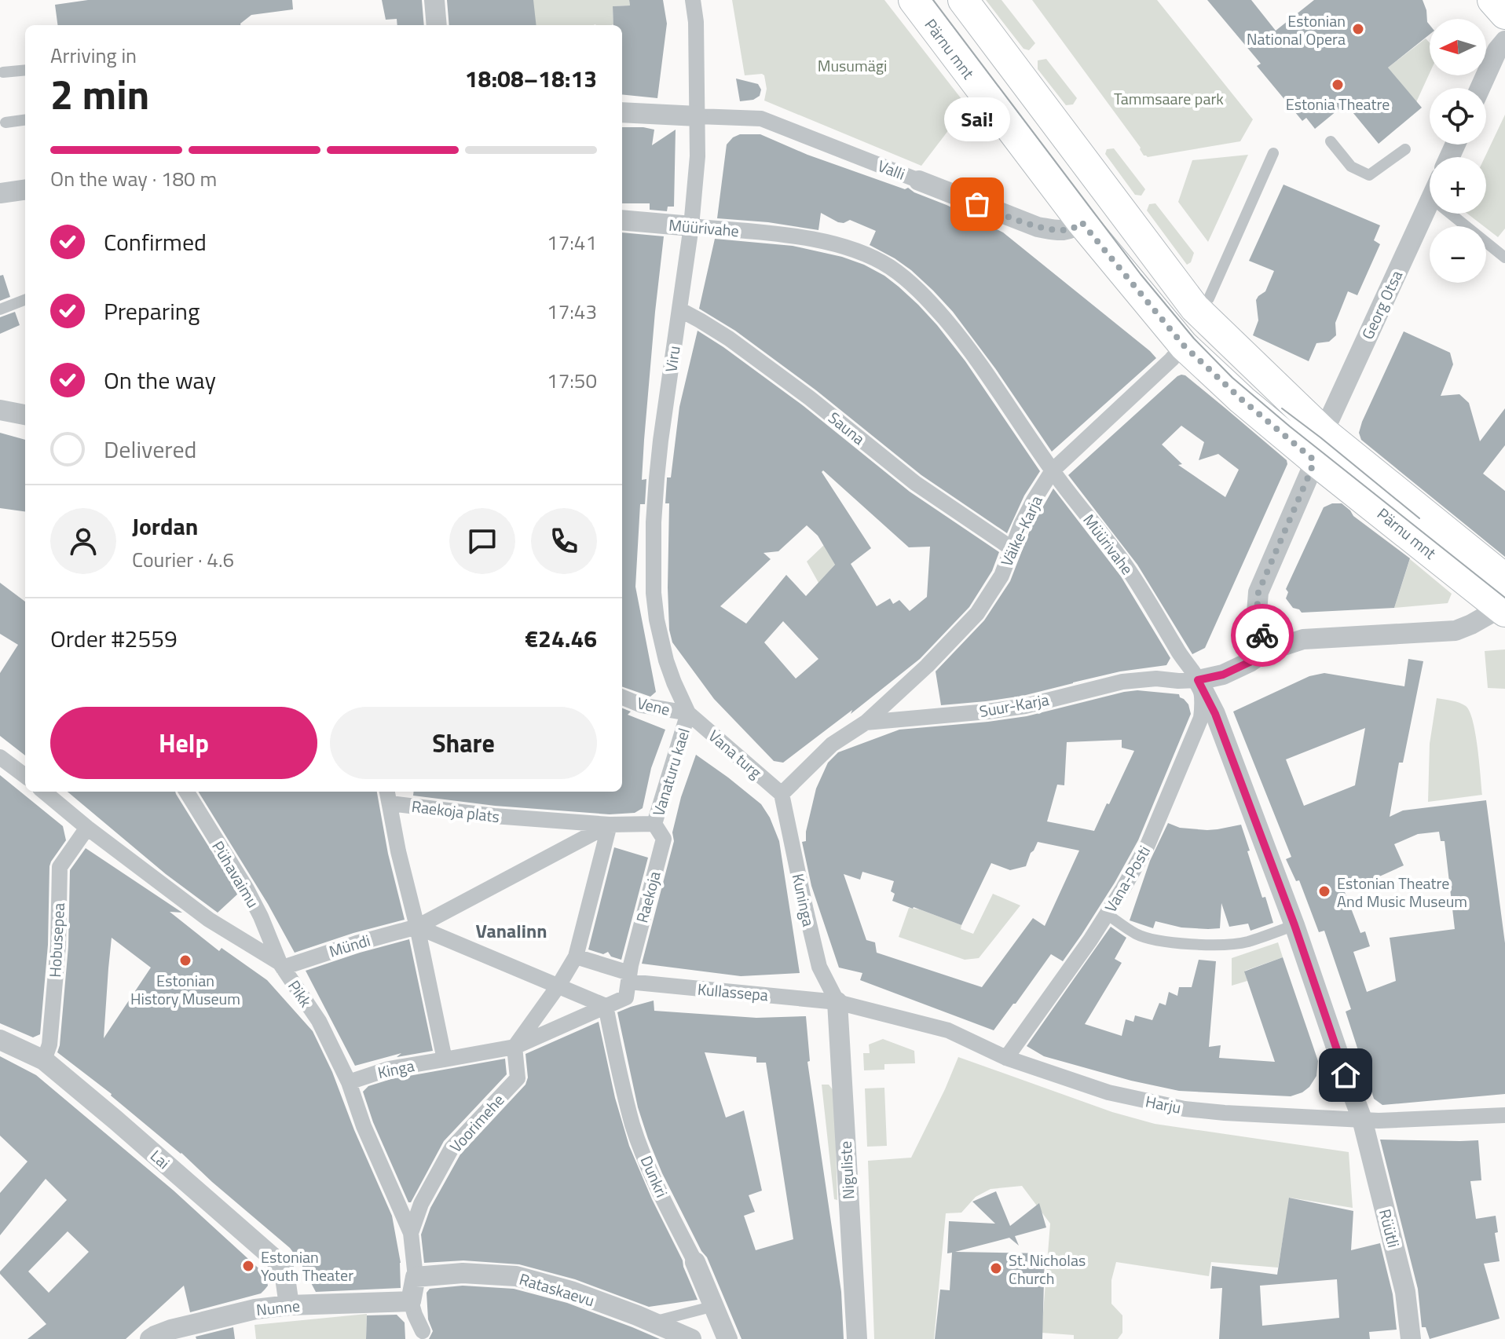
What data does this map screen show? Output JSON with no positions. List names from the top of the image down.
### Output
{
  "streets": {
    "main road": ["Pärnu mnt"],
    "street": [
      "Valli",
      "Müürivahe",
      "Georg Otsa",
      "Viru",
      "Sauna",
      "Väike-Karja",
      "Suur-Karja",
      "Vene",
      "Vana turg",
      "Vanaturu kael",
      "Raekoja plats",
      "Pühavaimu",
      "Vana-Posti",
      "Raekoja",
      "Kuninga",
      "Hobusepea",
      "Mündi",
      "Kullassepa",
      "Pikk",
      "Kinga",
      "Harju",
      "Voorimehe",
      "Lai",
      "Niguliste",
      "Dunkri",
      "Rüütli",
      "Rataskaevu",
      "Nunne"
    ]
  },
  "crossings": [
    ["Pärnu mnt", "Valli"],
    ["Pärnu mnt", "Georg Otsa"],
    ["Pärnu mnt", "Väike-Karja"],
    ["Pärnu mnt", "Suur-Karja"],
    ["Valli", "Viru"],
    ["Müürivahe", "Viru"],
    ["Müürivahe", "Väike-Karja"],
    ["Müürivahe", "Suur-Karja"],
    ["Müürivahe", "Vana-Posti"],
    ["Müürivahe", "Harju"],
    ["Müürivahe", "Rüütli"],
    ["Viru", "Sauna"],
    ["Viru", "Vene"],
    ["Viru", "Vana turg"],
    ["Viru", "Vanaturu kael"],
    ["Sauna", "Väike-Karja"],
    ["Väike-Karja", "Suur-Karja"],
    ["Suur-Karja", "Vana turg"],
    ["Suur-Karja", "Vana-Posti"],
    ["Suur-Karja", "Kuninga"],
    ["Vene", "Vana turg"],
    ["Vene", "Vanaturu kael"],
    ["Vana turg", "Vanaturu kael"],
    ["Vana turg", "Kuninga"],
    ["Vanaturu kael", "Raekoja plats"],
    ["Vanaturu kael", "Raekoja"],
    ["Raekoja plats", "Mündi"],
    ["Raekoja plats", "Kinga"],
    ["Pühavaimu", "Mündi"],
    ["Pühavaimu", "Pikk"],
    ["Vana-Posti", "Harju"],
    ["Raekoja", "Kullassepa"],
    ["Kuninga", "Kullassepa"],
    ["Kuninga", "Harju"],
    ["Kuninga", "Niguliste"],
    ["Hobusepea", "Pikk"],
    ["Hobusepea", "Lai"],
    ["Mündi", "Pikk"],
    ["Kullassepa", "Harju"],
    ["Kullassepa", "Niguliste"],
    ["Pikk", "Kinga"],
    ["Pikk", "Voorimehe"],
    ["Pikk", "Rataskaevu"],
    ["Pikk", "Nunne"],
    ["Harju", "Niguliste"],
    ["Harju", "Rüütli"],
    ["Lai", "Nunne"]
  ],
  "districts": ["Vanalinn"],
  "parks": ["Musumägi", "Tammsaare park"],
  "places": [
    "Estonian National Opera",
    "Estonia Theatre",
    "Sai!",
    "Estonian Theatre And Music Museum",
    "Estonian History Museum",
    "Estonian Youth Theater",
    "St. Nicholas Church"
  ],
  "north": "left",
  "page": {
    "map_buttons": ["+", "−"],
    "heading": ["2 min", "Arriving in", "18:08–18:13"],
    "panel": [
      "Jordan",
      "Courier · 4.6",
      "Order #2559",
      "€24.46"
    ],
    "bubble": "Sai!",
    "bar": "On the way · 180 m",
    "list": [
      ["Confirmed", "17:41"],
      ["Preparing", "17:43"],
      ["On the way", "17:50"],
      "Delivered"
    ],
    "buttons": ["Help", "Share"]
  }
}
